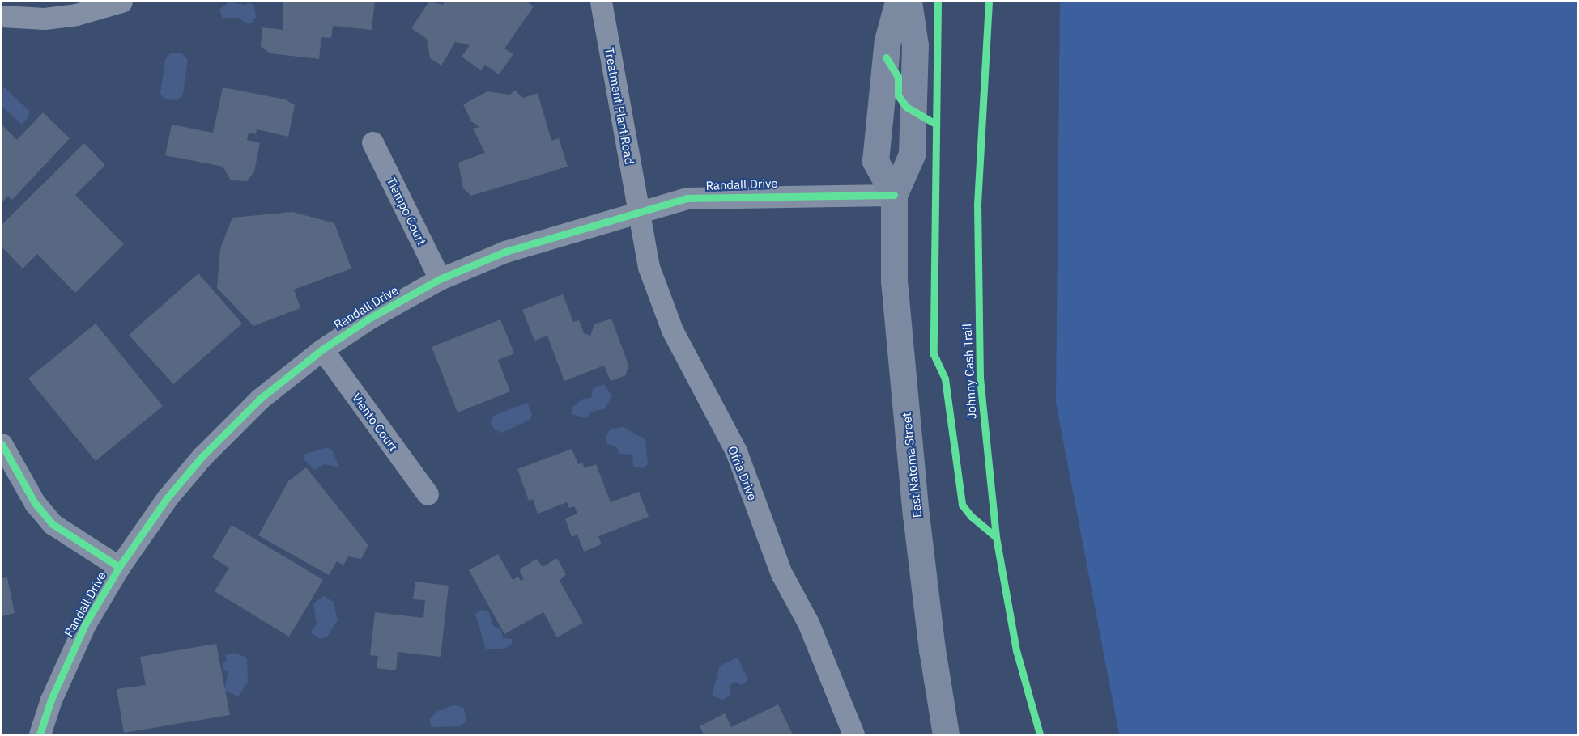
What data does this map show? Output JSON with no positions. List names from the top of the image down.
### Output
{
  "streets": {
    "main road": ["East Natoma Street"],
    "street": [
      "Treatment Plant Road",
      "Randall Drive",
      "Tiempo Court",
      "Viento Court",
      "Ofria Drive"
    ],
    "cycle path": ["Johnny Cash Trail"]
  },
  "crossings": [
    ["Treatment Plant Road", "Randall Drive"],
    ["Treatment Plant Road", "Ofria Drive"],
    ["Randall Drive", "Tiempo Court"],
    ["Randall Drive", "Viento Court"],
    ["Randall Drive", "East Natoma Street"],
    ["Randall Drive", "Ofria Drive"]
  ]
}
